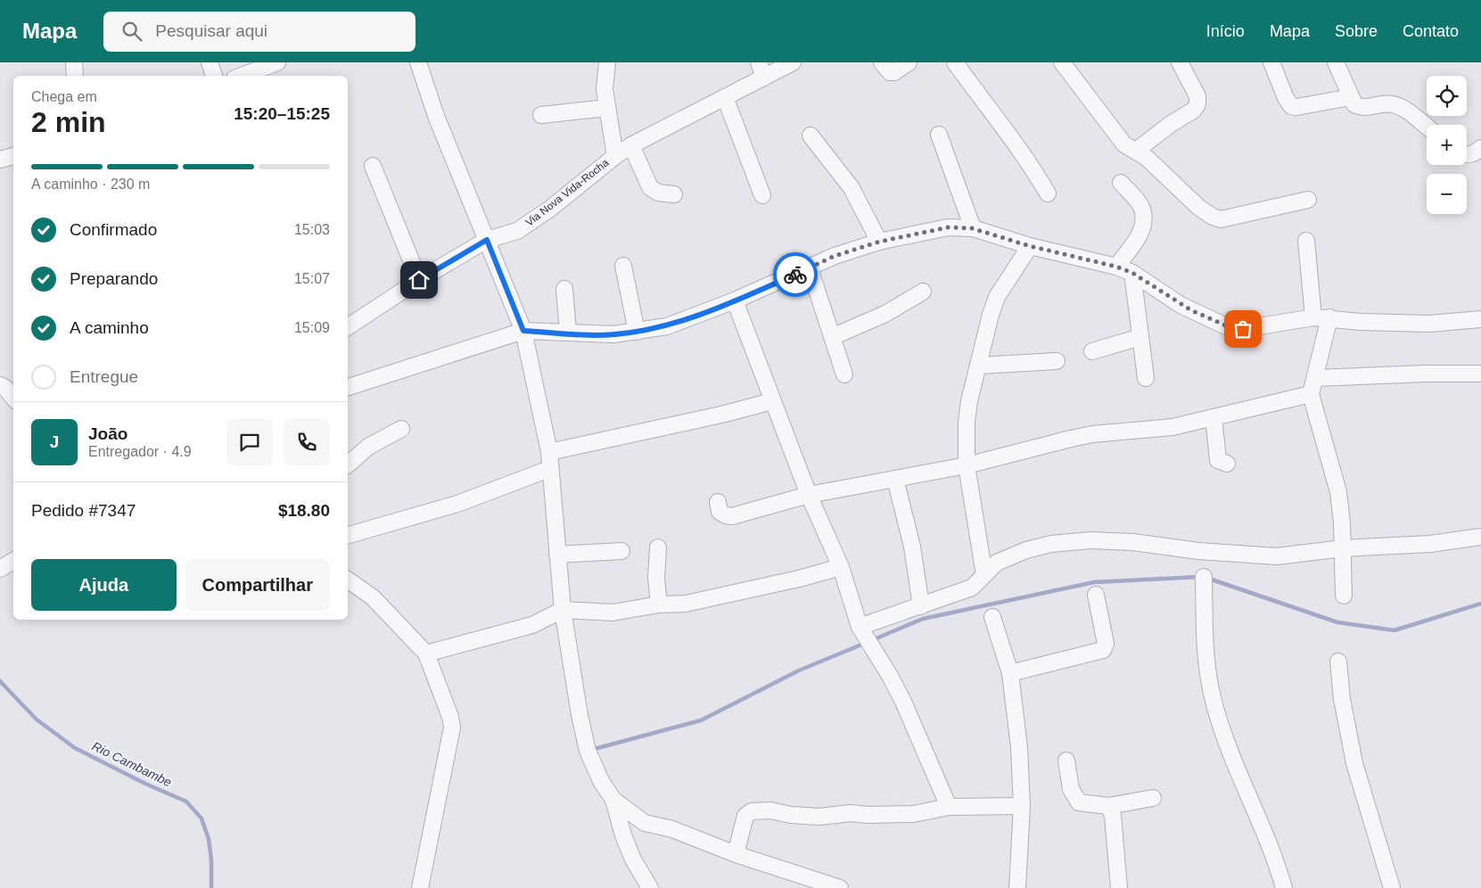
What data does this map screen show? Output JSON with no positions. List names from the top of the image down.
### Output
{
  "streets": {
    "street": ["Via Nova Vida-Rocha"]
  },
  "water": ["Rio Cambambe"],
  "page": {
    "header": "Mapa",
    "search": "Pesquisar aqui",
    "nav": [
      "Início",
      "Mapa",
      "Sobre",
      "Contato"
    ],
    "map_buttons": ["+", "−"],
    "heading": ["2 min", "Chega em", "15:20–15:25"],
    "panel": [
      "João",
      "Entregador · 4.9",
      "Pedido #7347",
      "$18.80"
    ],
    "bar": "A caminho · 230 m",
    "list": [
      ["Confirmado", "15:03"],
      ["Preparando", "15:07"],
      ["A caminho", "15:09"],
      "Entregue"
    ],
    "round": "J",
    "buttons": ["Ajuda", "Compartilhar"]
  }
}
